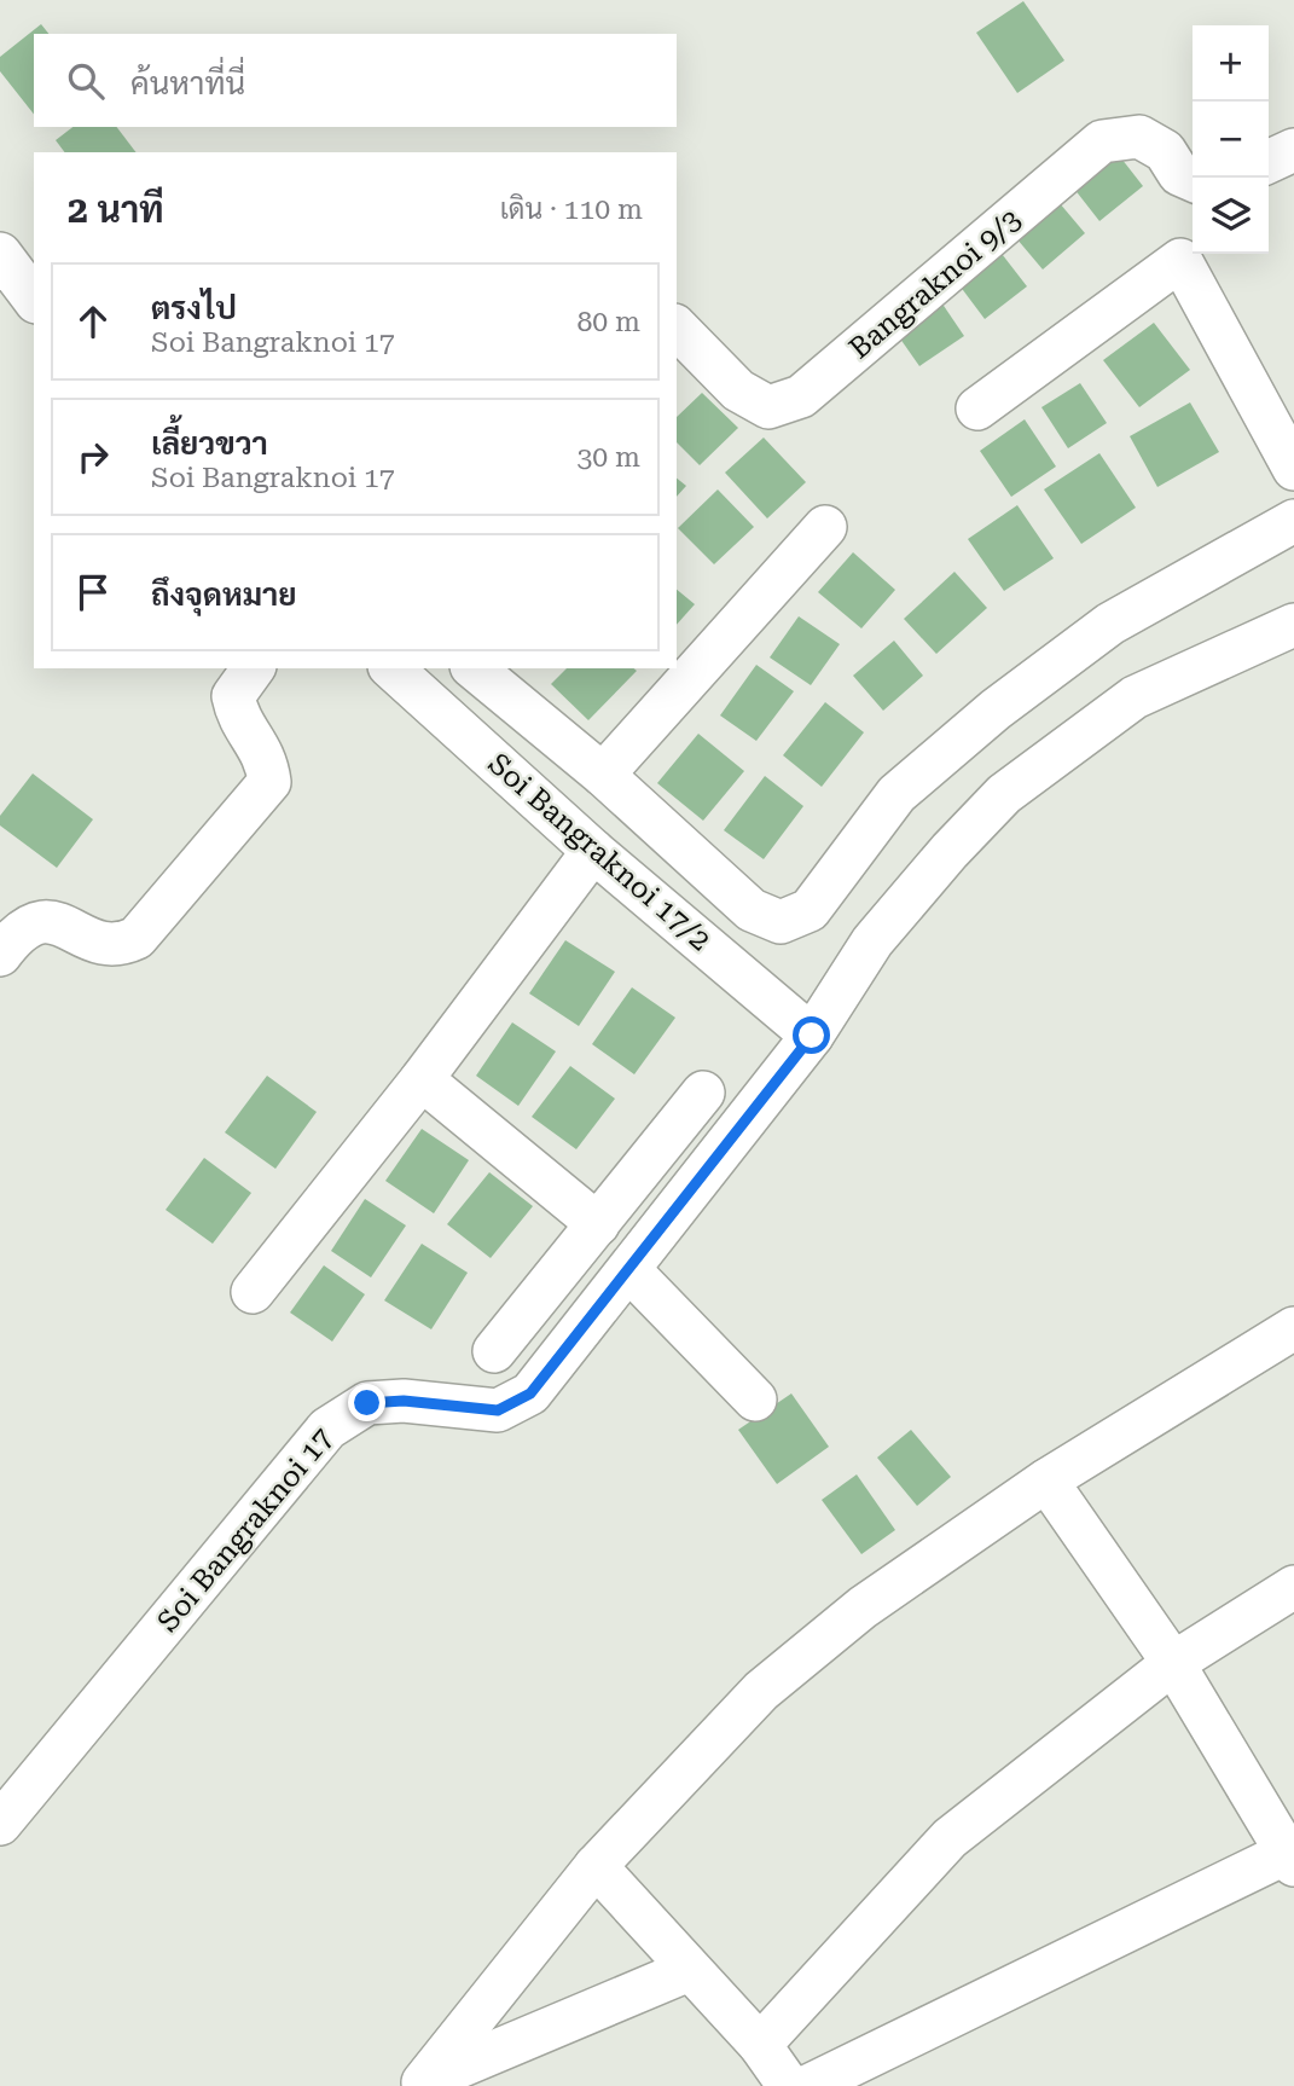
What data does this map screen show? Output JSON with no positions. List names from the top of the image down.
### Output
{
  "streets": {
    "street": ["Bangraknoi 9/3", "Soi Bangraknoi 17/2", "Soi Bangraknoi 17"]
  },
  "crossings": [
    ["Soi Bangraknoi 17/2", "Soi Bangraknoi 17"]
  ],
  "page": {
    "map_buttons": ["+", "−"],
    "search": "ค้นหาที่นี่",
    "heading": ["2 นาที", "เดิน · 110 m"],
    "list": [
      ["ตรงไป", "Soi Bangraknoi 17", "80 m"],
      ["เลี้ยวขวา", "Soi Bangraknoi 17", "30 m"],
      "ถึงจุดหมาย"
    ]
  }
}
